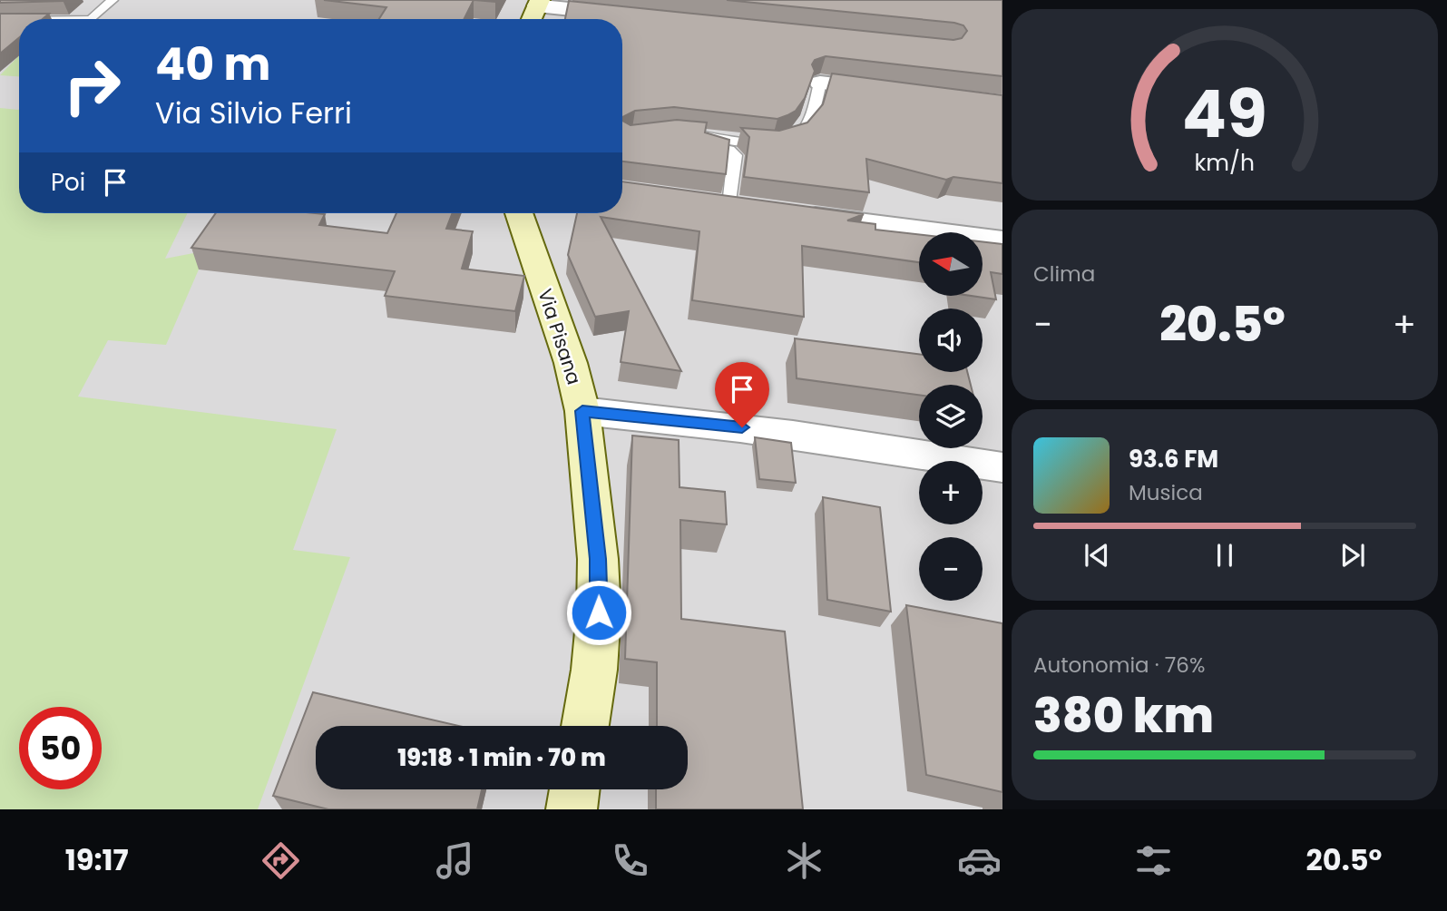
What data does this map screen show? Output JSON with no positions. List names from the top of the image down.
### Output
{
  "streets": {
    "main road": ["Via Pisana"]
  },
  "north": "left",
  "page": {
    "turn": ["40 m", "Via Silvio Ferri"],
    "then": "Poi",
    "tile": [
      "Clima",
      ["Autonomia · 76%", "380 km"]
    ],
    "map_buttons": ["+", "−"],
    "heat": ["−", "20.5°", "+"],
    "song": ["93.6 FM", "Musica"],
    "limit": "50",
    "trip": "19:18 · 1 min · 70 m",
    "tabs": ["19:17", "20.5°"],
    "gauge": ["49", "km/h"]
  }
}
